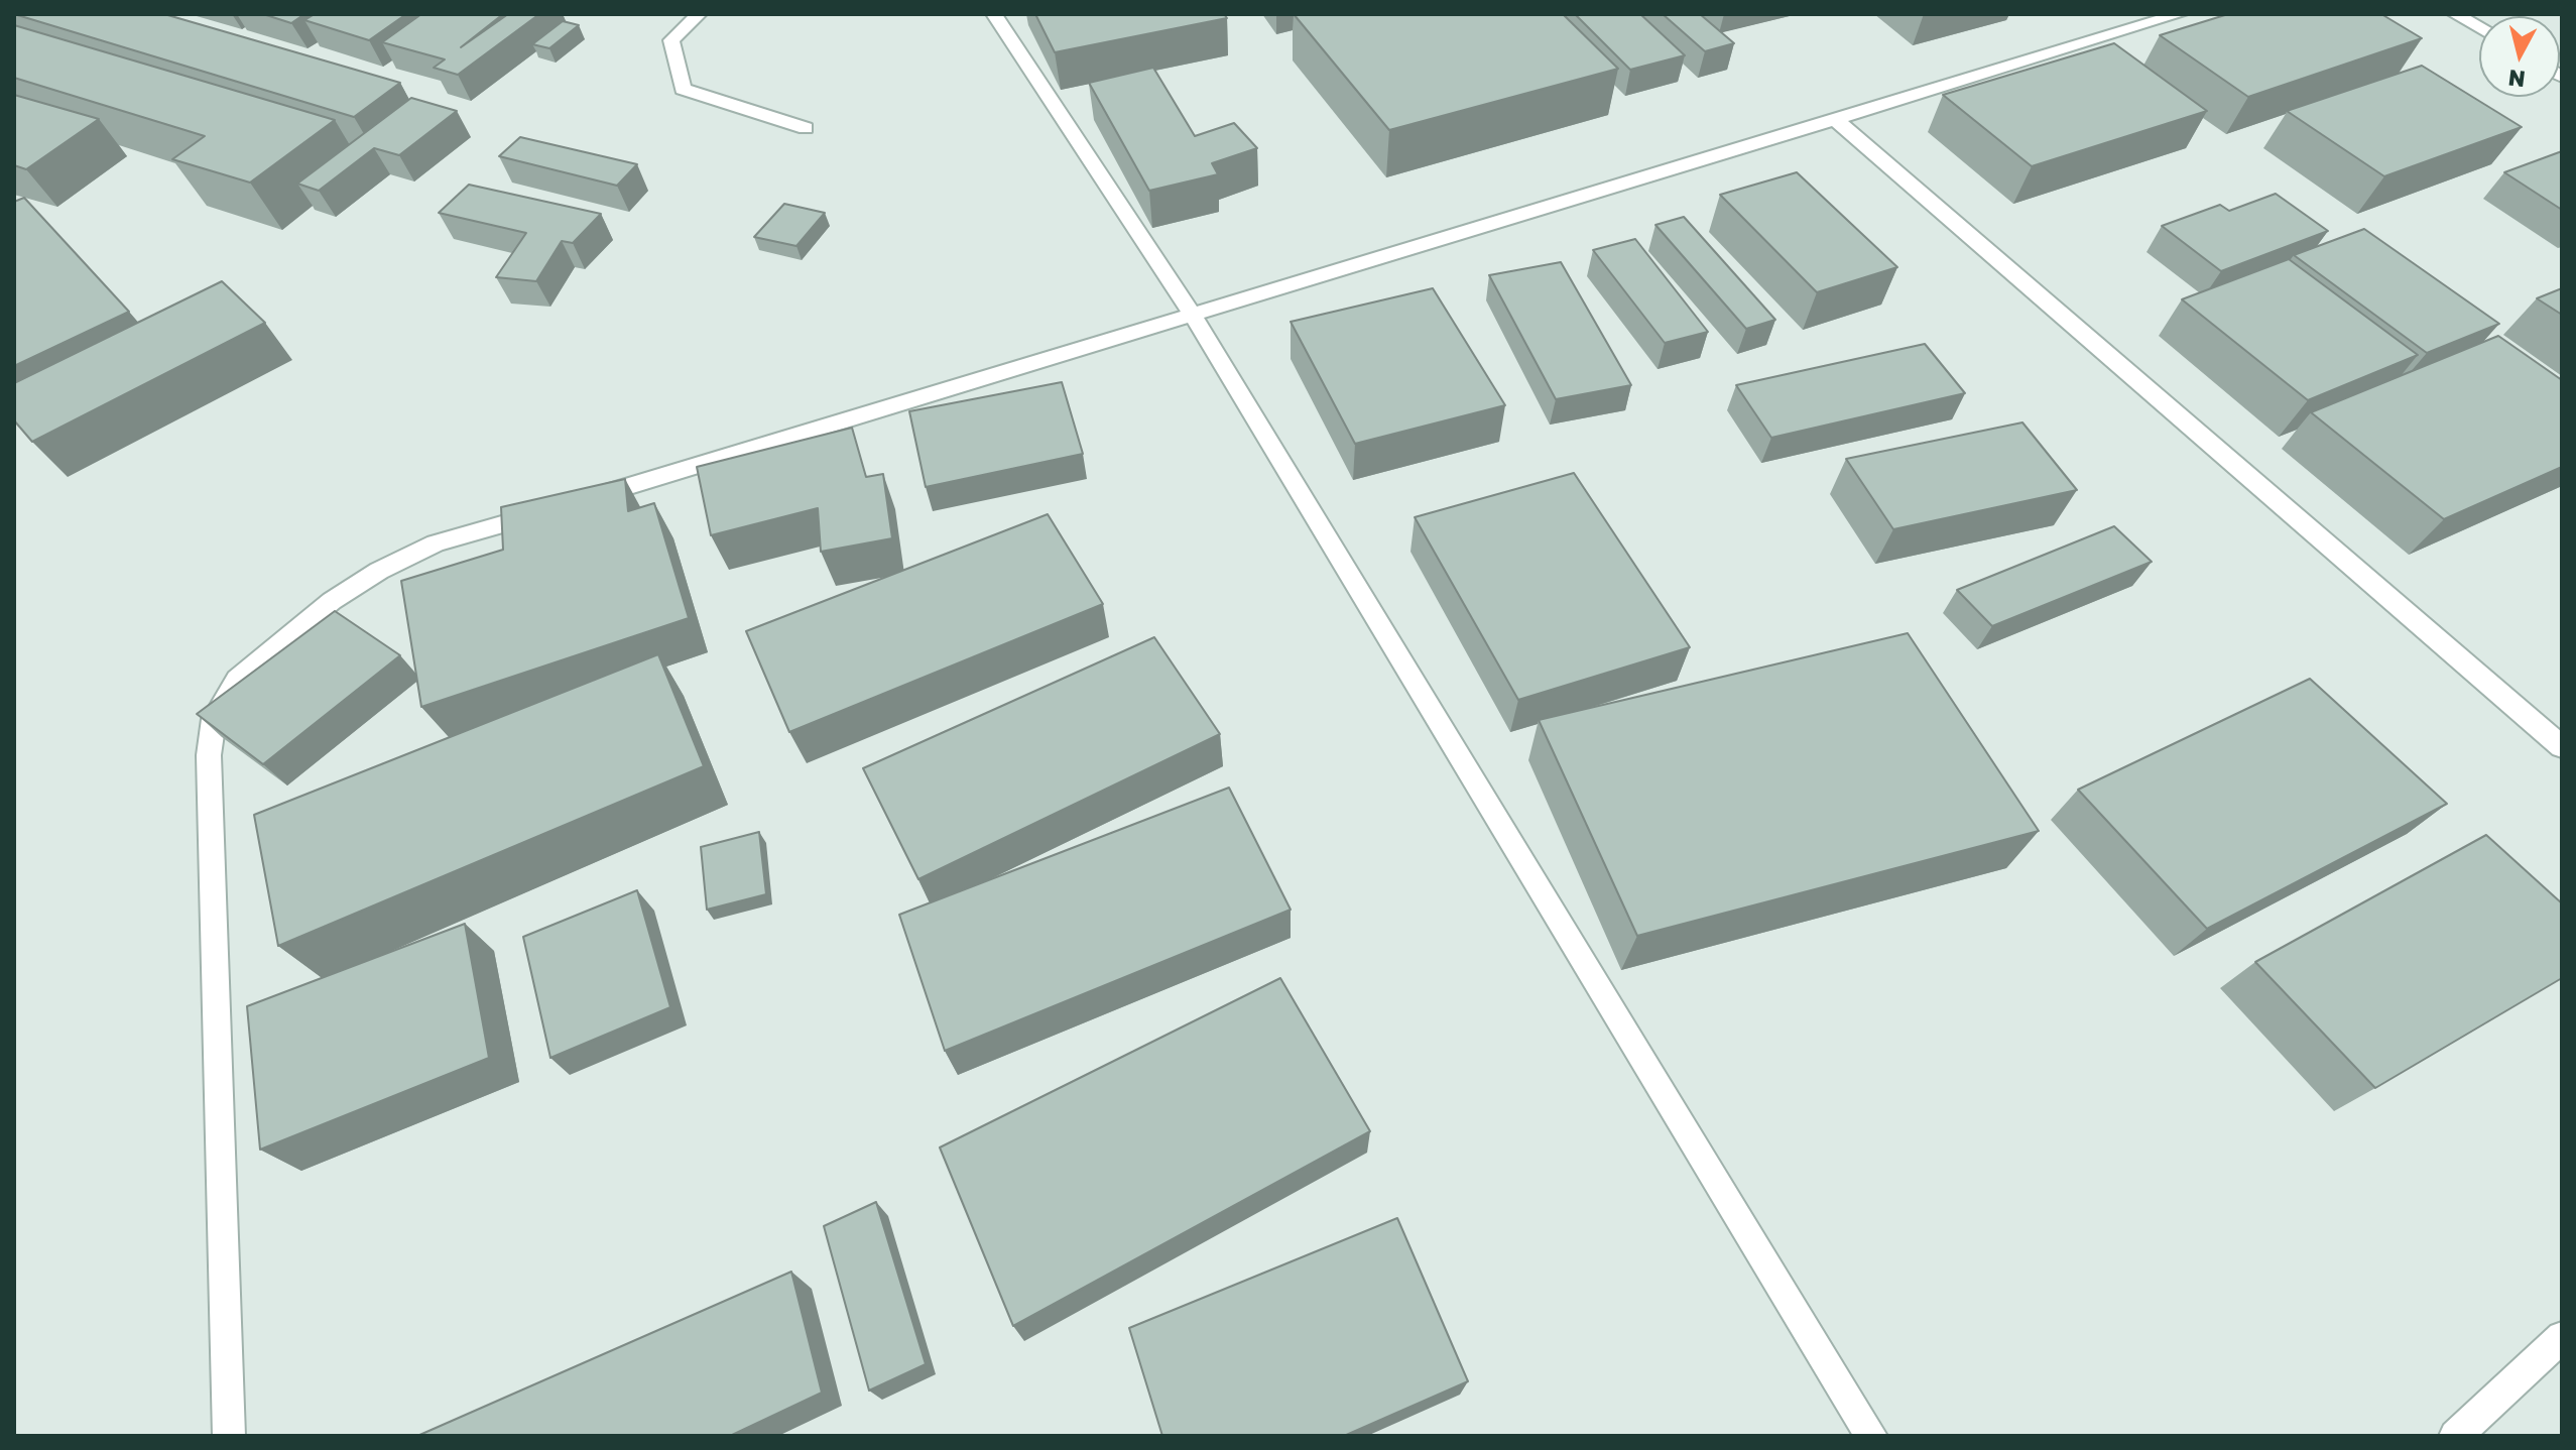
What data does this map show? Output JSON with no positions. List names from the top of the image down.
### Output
{
  "north": "bottom"
}
